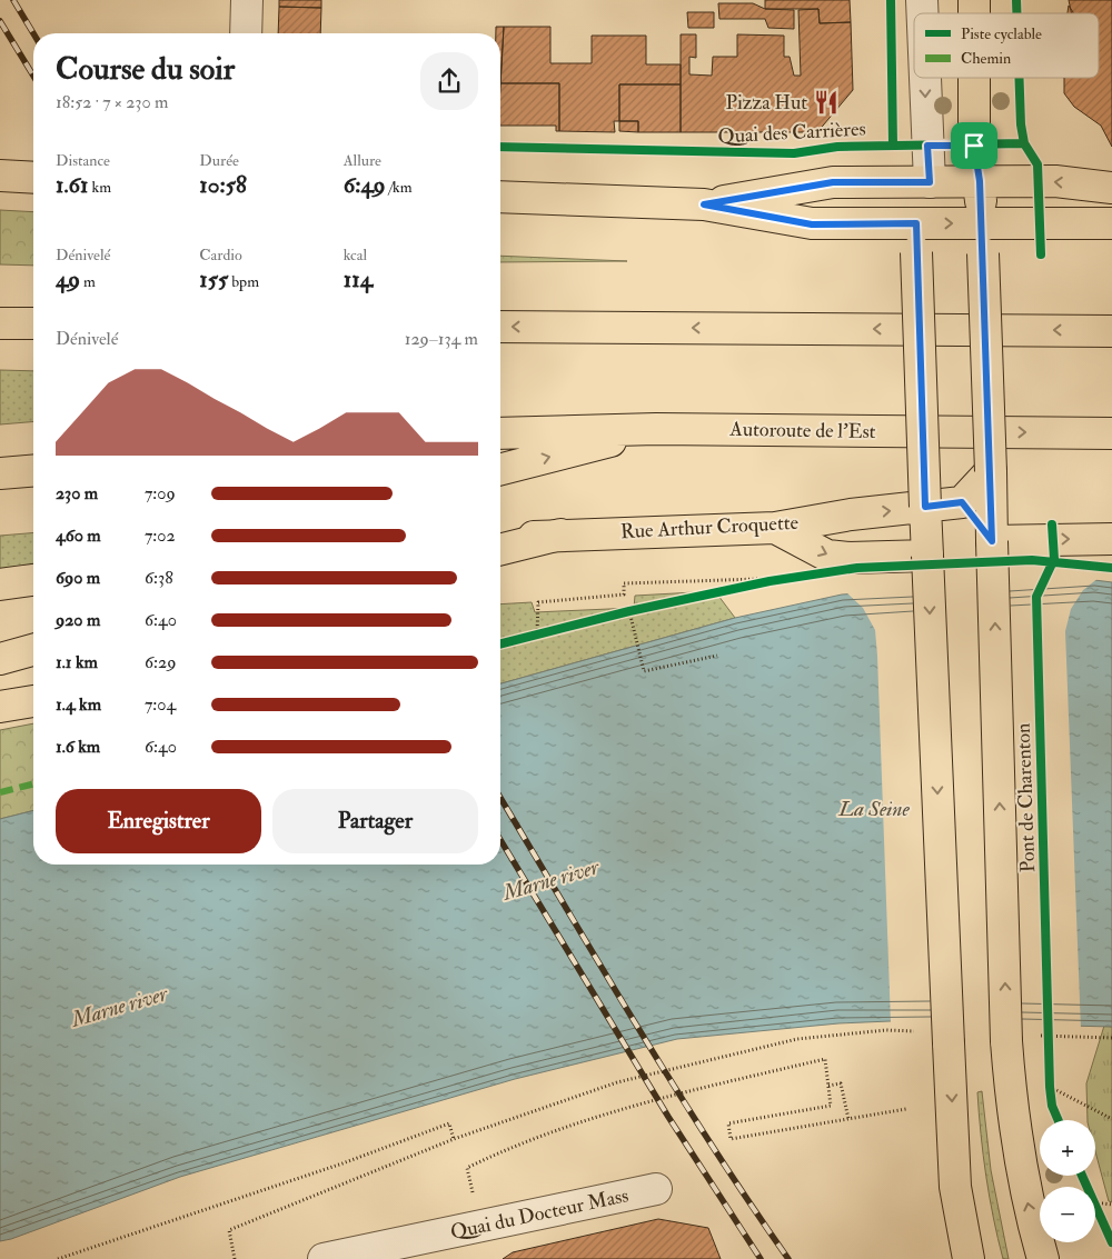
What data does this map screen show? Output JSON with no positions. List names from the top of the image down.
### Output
{
  "streets": {
    "main road": ["Autoroute de l’Est", "Rue Arthur Croquette", "Pont de Charenton"],
    "street": ["Quai du Docteur Mass"],
    "cycle path": ["Quai des Carrières"]
  },
  "water": ["La Seine", "Marne river"],
  "places": {
    "restaurant": ["Pizza Hut"]
  },
  "legend": ["Piste cyclable", "Chemin"],
  "page": {
    "heading": ["Course du soir", "18:52 · 7 × 230 m"],
    "stats": [
      ["Distance", "1.61 km"],
      ["Durée", "10:58"],
      ["Allure", "6:49 /km"],
      ["Dénivelé", "49 m"],
      ["Cardio", "155 bpm"],
      ["kcal", "114"]
    ],
    "chart": ["Dénivelé", "129–134 m"],
    "list": [
      {
        "name": "230 m",
        "note": "7:09"
      },
      {
        "name": "460 m",
        "note": "7:02"
      },
      {
        "name": "690 m",
        "note": "6:38"
      },
      {
        "name": "920 m",
        "note": "6:40"
      },
      {
        "name": "1.1 km",
        "note": "6:29"
      },
      {
        "name": "1.4 km",
        "note": "7:04"
      },
      {
        "name": "1.6 km",
        "note": "6:40"
      }
    ],
    "buttons": ["Enregistrer", "Partager"],
    "map_buttons": ["+", "−"]
  }
}
